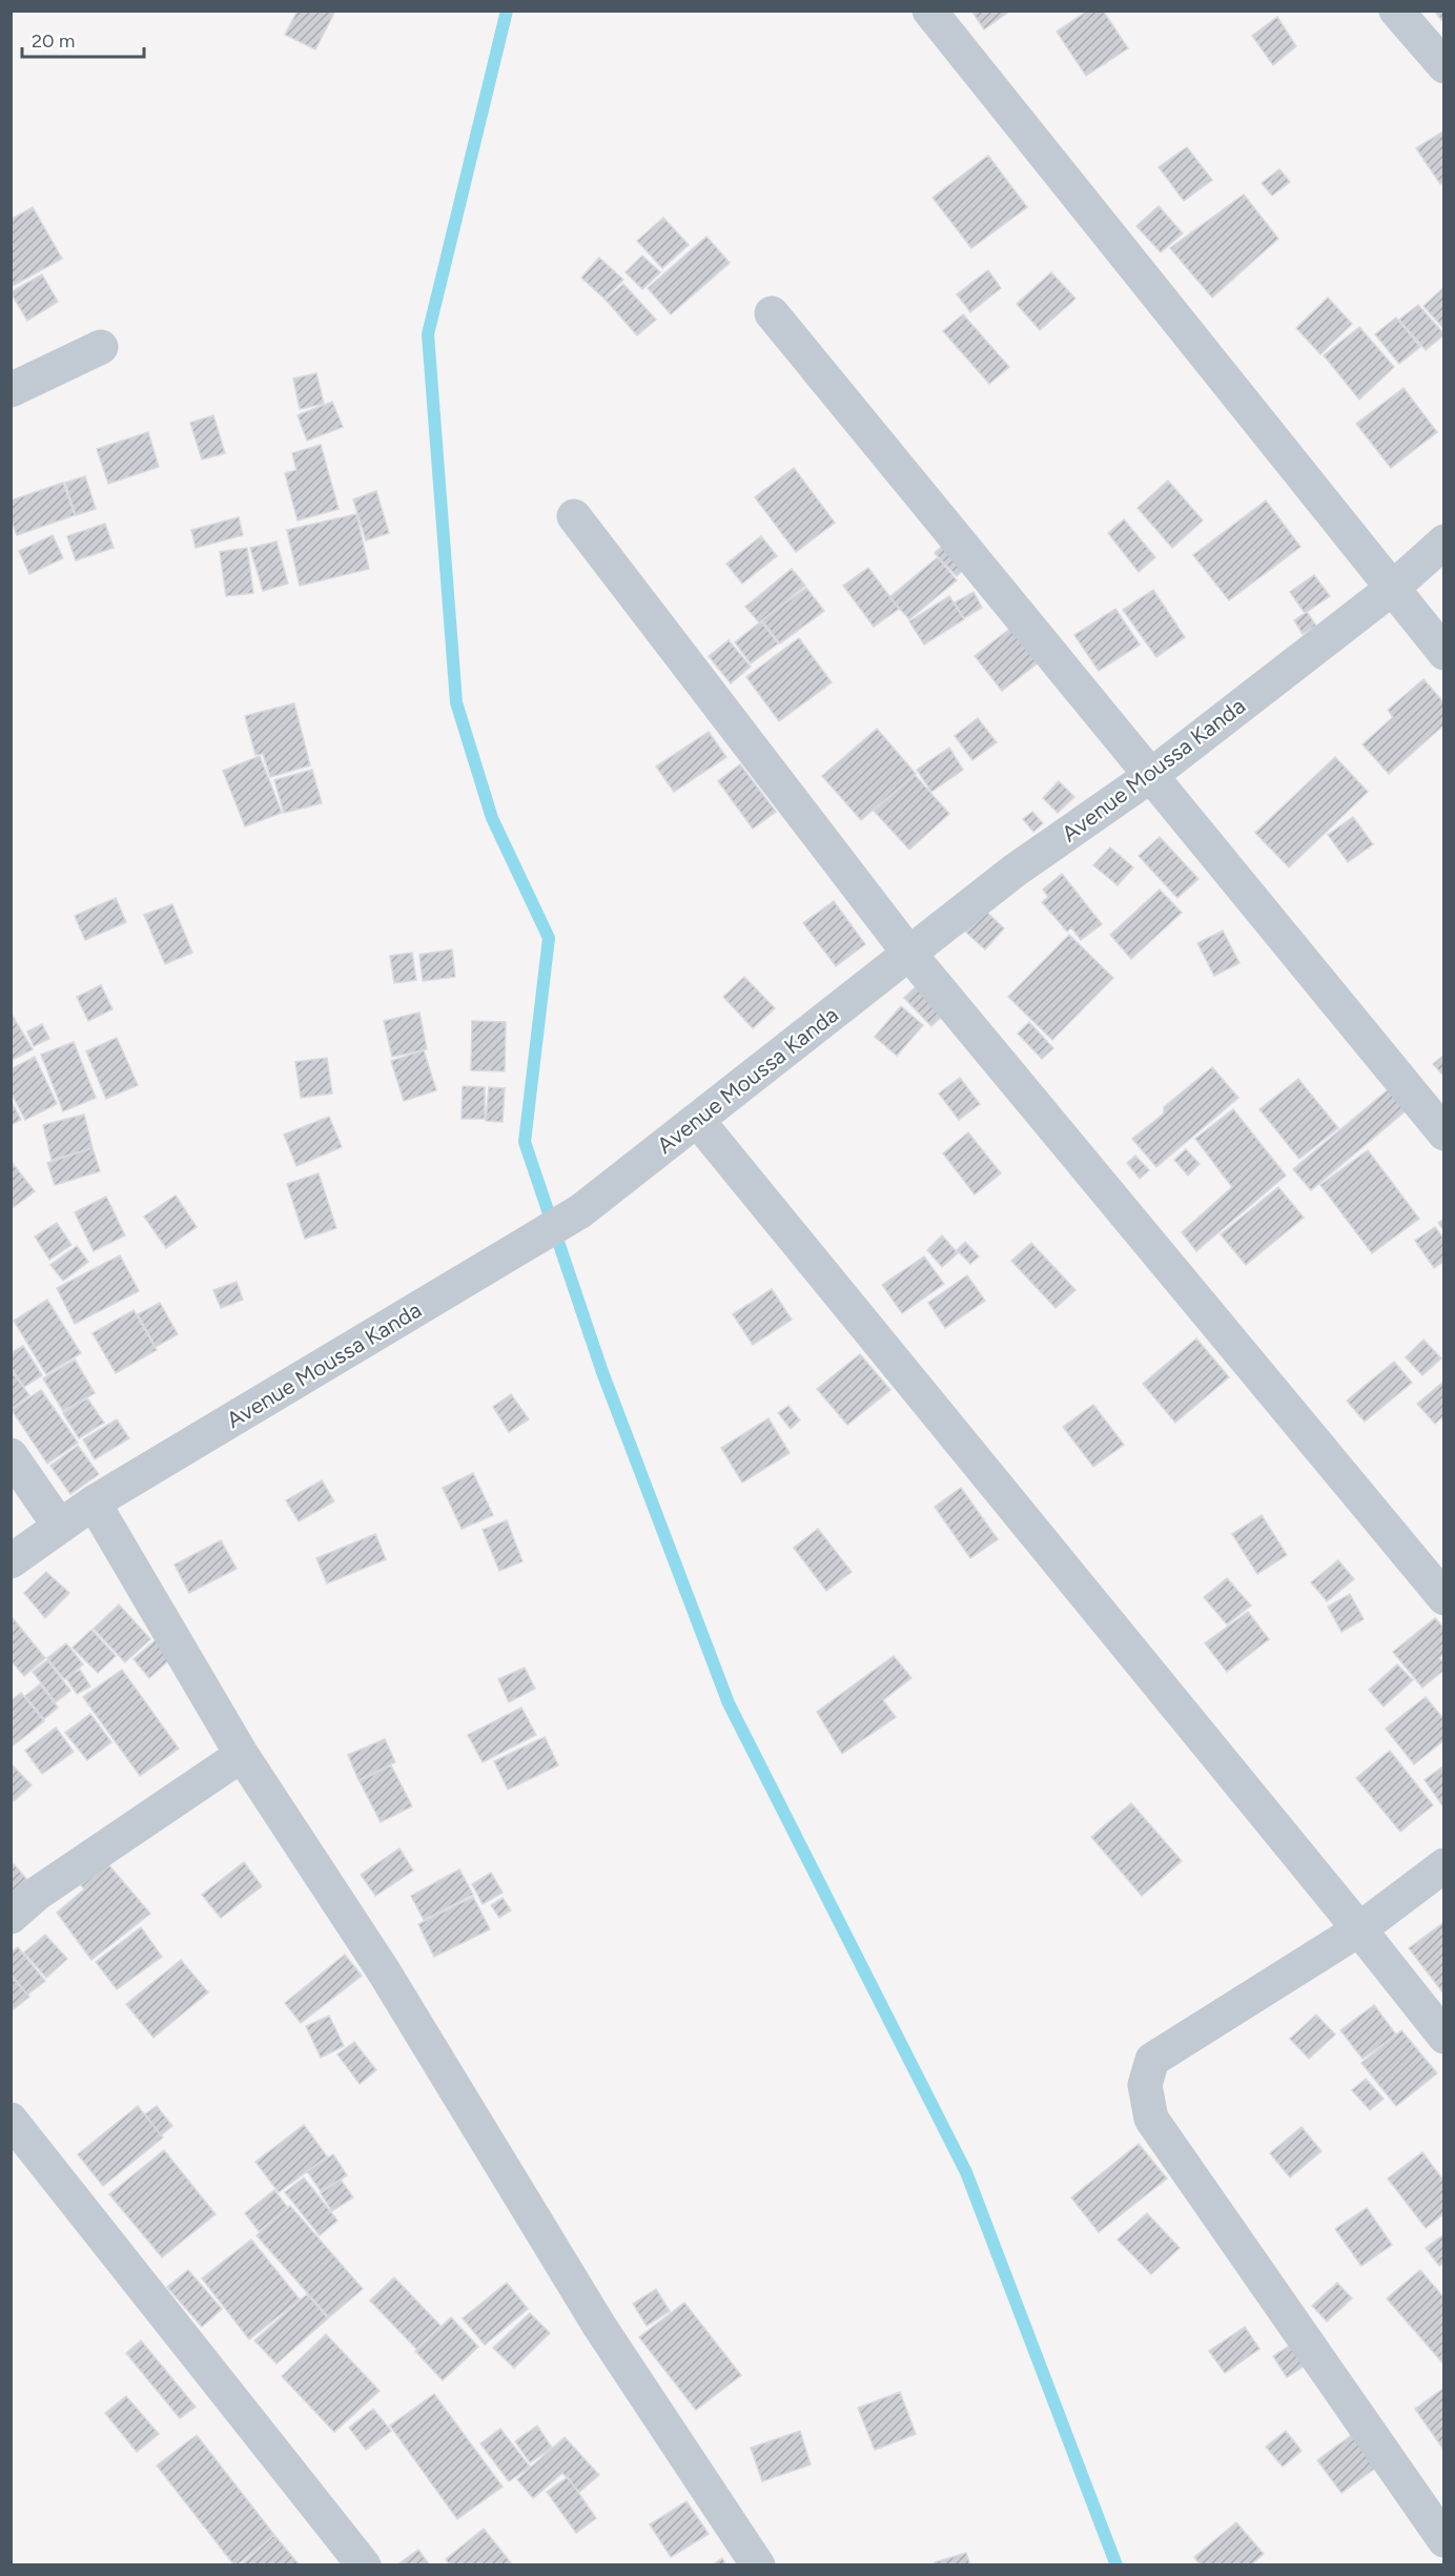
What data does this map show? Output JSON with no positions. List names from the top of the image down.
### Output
{
  "streets": {
    "street": ["Avenue Moussa Kanda"]
  },
  "scale_bar": "20 m"
}
